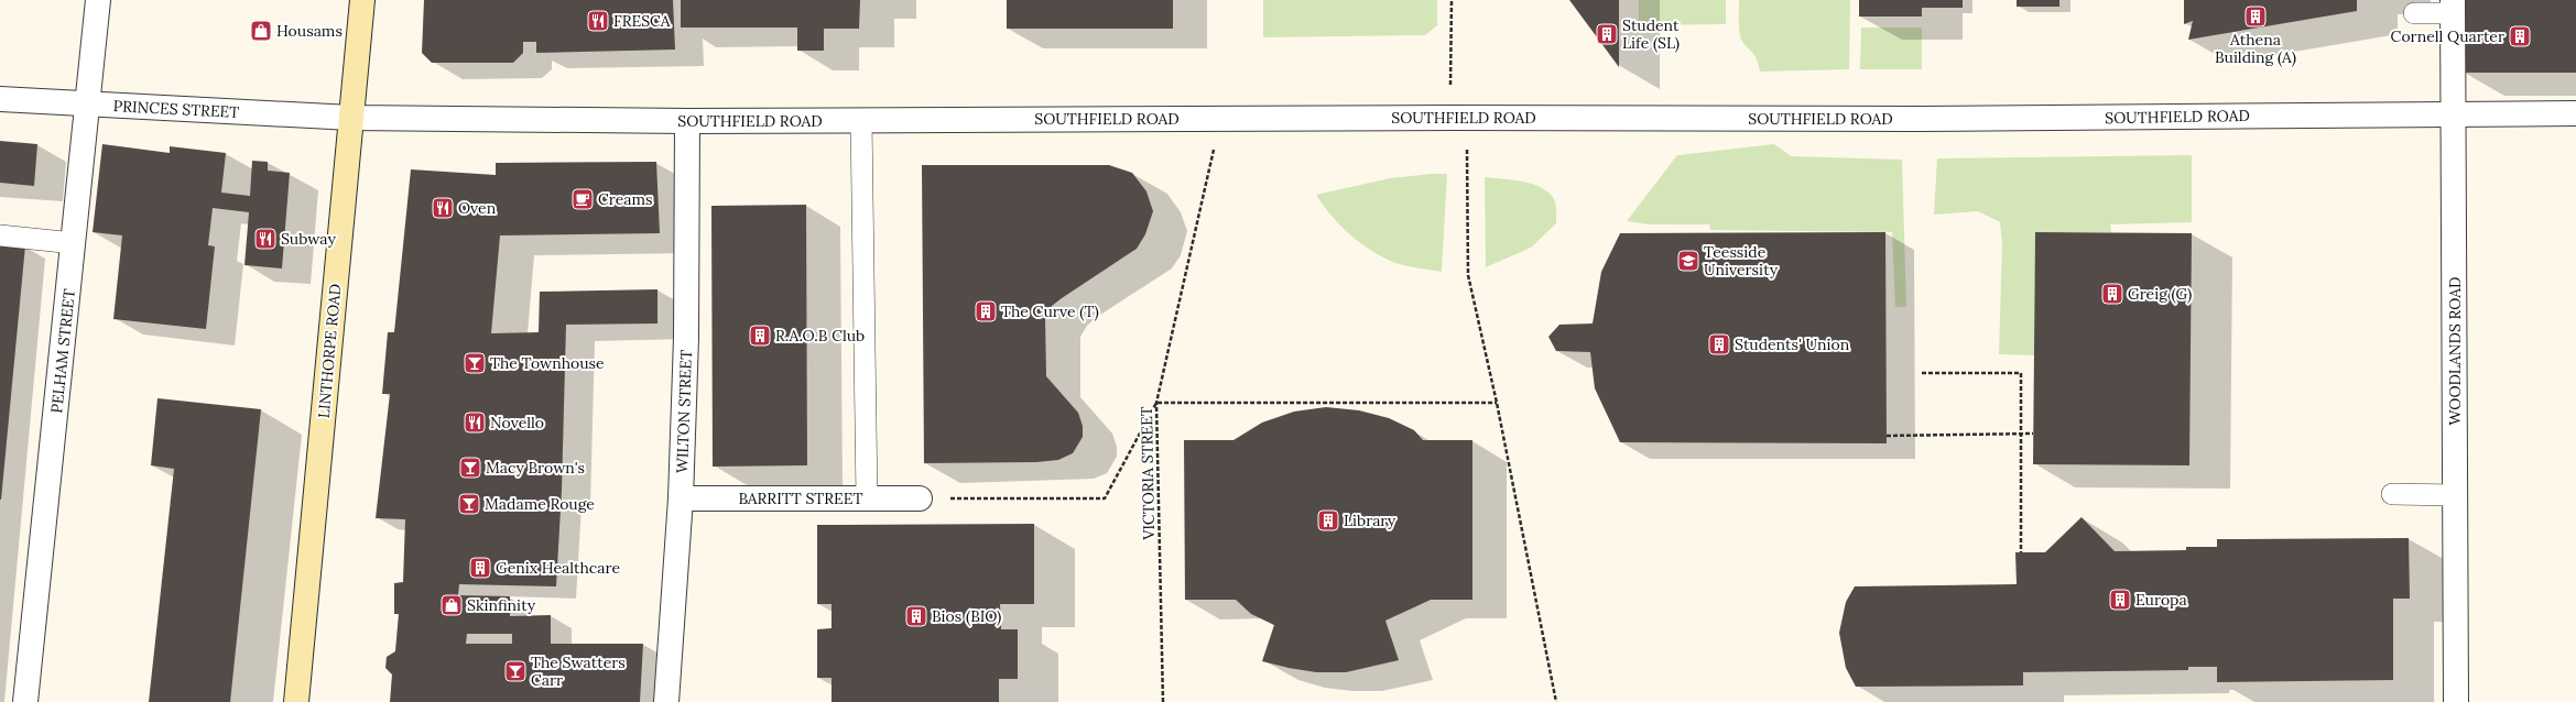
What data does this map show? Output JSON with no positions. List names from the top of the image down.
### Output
{
  "streets": {
    "main road": ["LINTHORPE ROAD"],
    "street": [
      "PRINCES STREET",
      "SOUTHFIELD ROAD",
      "PELHAM STREET",
      "WOODLANDS ROAD",
      "WILTON STREET",
      "BARRITT STREET"
    ],
    "path": ["VICTORIA STREET"]
  },
  "crossings": [
    ["PRINCES STREET", "SOUTHFIELD ROAD"],
    ["PRINCES STREET", "PELHAM STREET"],
    ["PRINCES STREET", "LINTHORPE ROAD"],
    ["SOUTHFIELD ROAD", "LINTHORPE ROAD"],
    ["SOUTHFIELD ROAD", "WOODLANDS ROAD"],
    ["SOUTHFIELD ROAD", "WILTON STREET"],
    ["SOUTHFIELD ROAD", "VICTORIA STREET"],
    ["WILTON STREET", "BARRITT STREET"]
  ],
  "places": {
    "building": [
      "Athena Building (A)",
      "Student Life (SL)",
      "Cornell Quarter",
      "Greig (G)",
      "The Curve (T)",
      "R.A.O.B Club",
      "Students' Union",
      "Library",
      "Genix Healthcare",
      "Europa",
      "Bios (BIO)"
    ],
    "restaurant": [
      "FRESCA",
      "Oven",
      "Subway",
      "Novello"
    ],
    "shop": ["Housams", "Skinfinity"],
    "cafe": ["Creams"],
    "school or university": ["Teesside University"],
    "bar": [
      "The Townhouse",
      "Macy Brown's",
      "Madame Rouge",
      "The Swatters Carr"
    ]
  }
}
